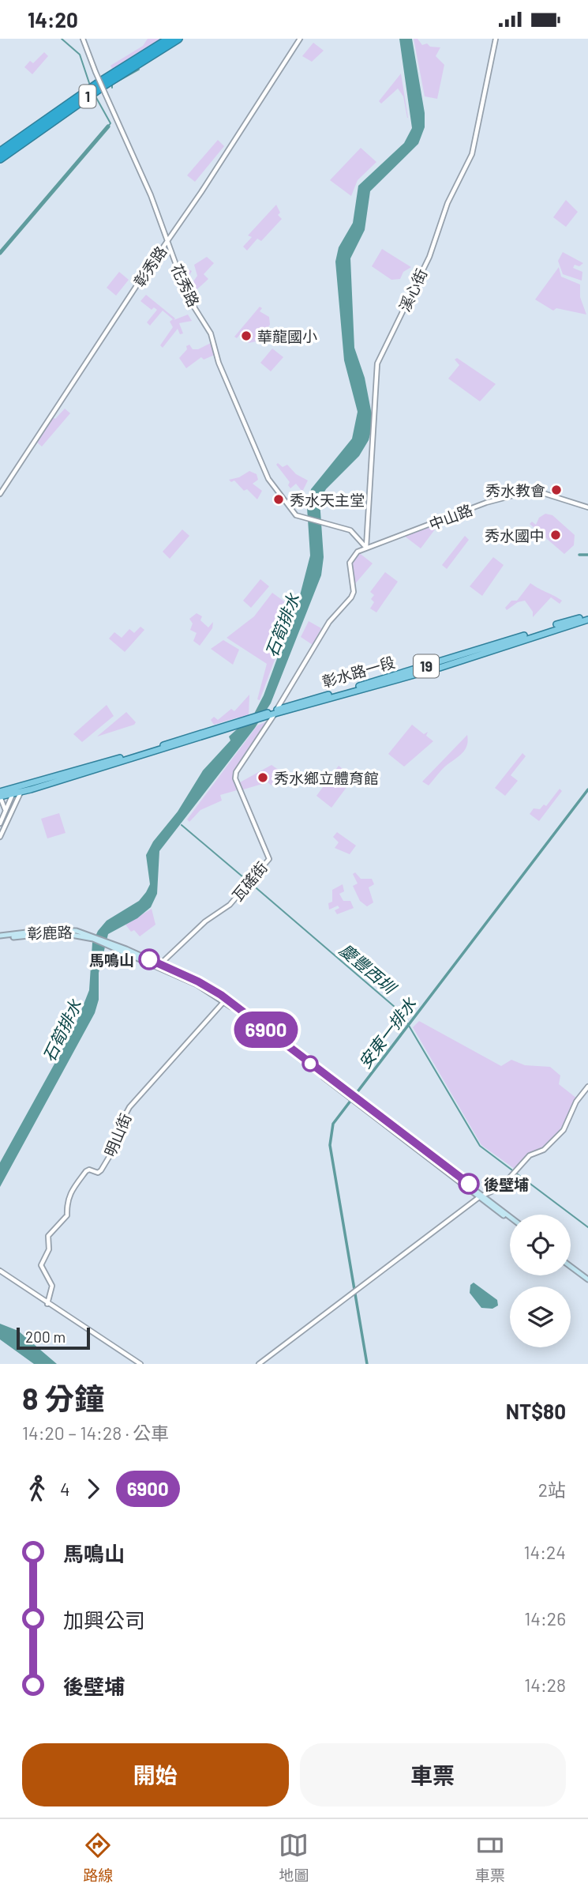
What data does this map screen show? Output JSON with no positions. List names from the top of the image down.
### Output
{
  "streets": {
    "highway": ["1"],
    "main road": ["19", "彰水路一段", "彰鹿路"],
    "street": [
      "彰秀路",
      "花秀路",
      "溪心街",
      "中山路",
      "瓦磘街",
      "明山街"
    ]
  },
  "crossings": [
    ["彰秀路", "花秀路"],
    ["花秀路", "溪心街"],
    ["花秀路", "中山路"],
    ["溪心街", "中山路"],
    ["19", "彰水路一段"],
    ["19", "瓦磘街"],
    ["彰水路一段", "瓦磘街"],
    ["瓦磘街", "彰鹿路"],
    ["彰鹿路", "明山街"]
  ],
  "water": ["石筍排水", "慶豐西圳", "安東一排水"],
  "places": [
    "華龍國小",
    "秀水教會",
    "秀水天主堂",
    "秀水國中",
    "秀水鄉立體育館",
    "馬鳴山",
    "後壁埔"
  ],
  "lines": ["bus line 6900"],
  "scale_bar": "200 m",
  "page": {
    "status": "14:20",
    "on_map": "6900",
    "scale": "200 m",
    "heading": ["8 分鐘", "14:20 – 14:28 · 公車", "NT$80"],
    "legs": ["4", "6900", "2站"],
    "list": [
      {
        "name": "馬鳴山",
        "value": "14:24"
      },
      {
        "name": "加興公司",
        "value": "14:26"
      },
      {
        "name": "後壁埔",
        "value": "14:28"
      }
    ],
    "buttons": ["開始", "車票"],
    "tabs": ["路線", "地圖", "車票"]
  }
}
